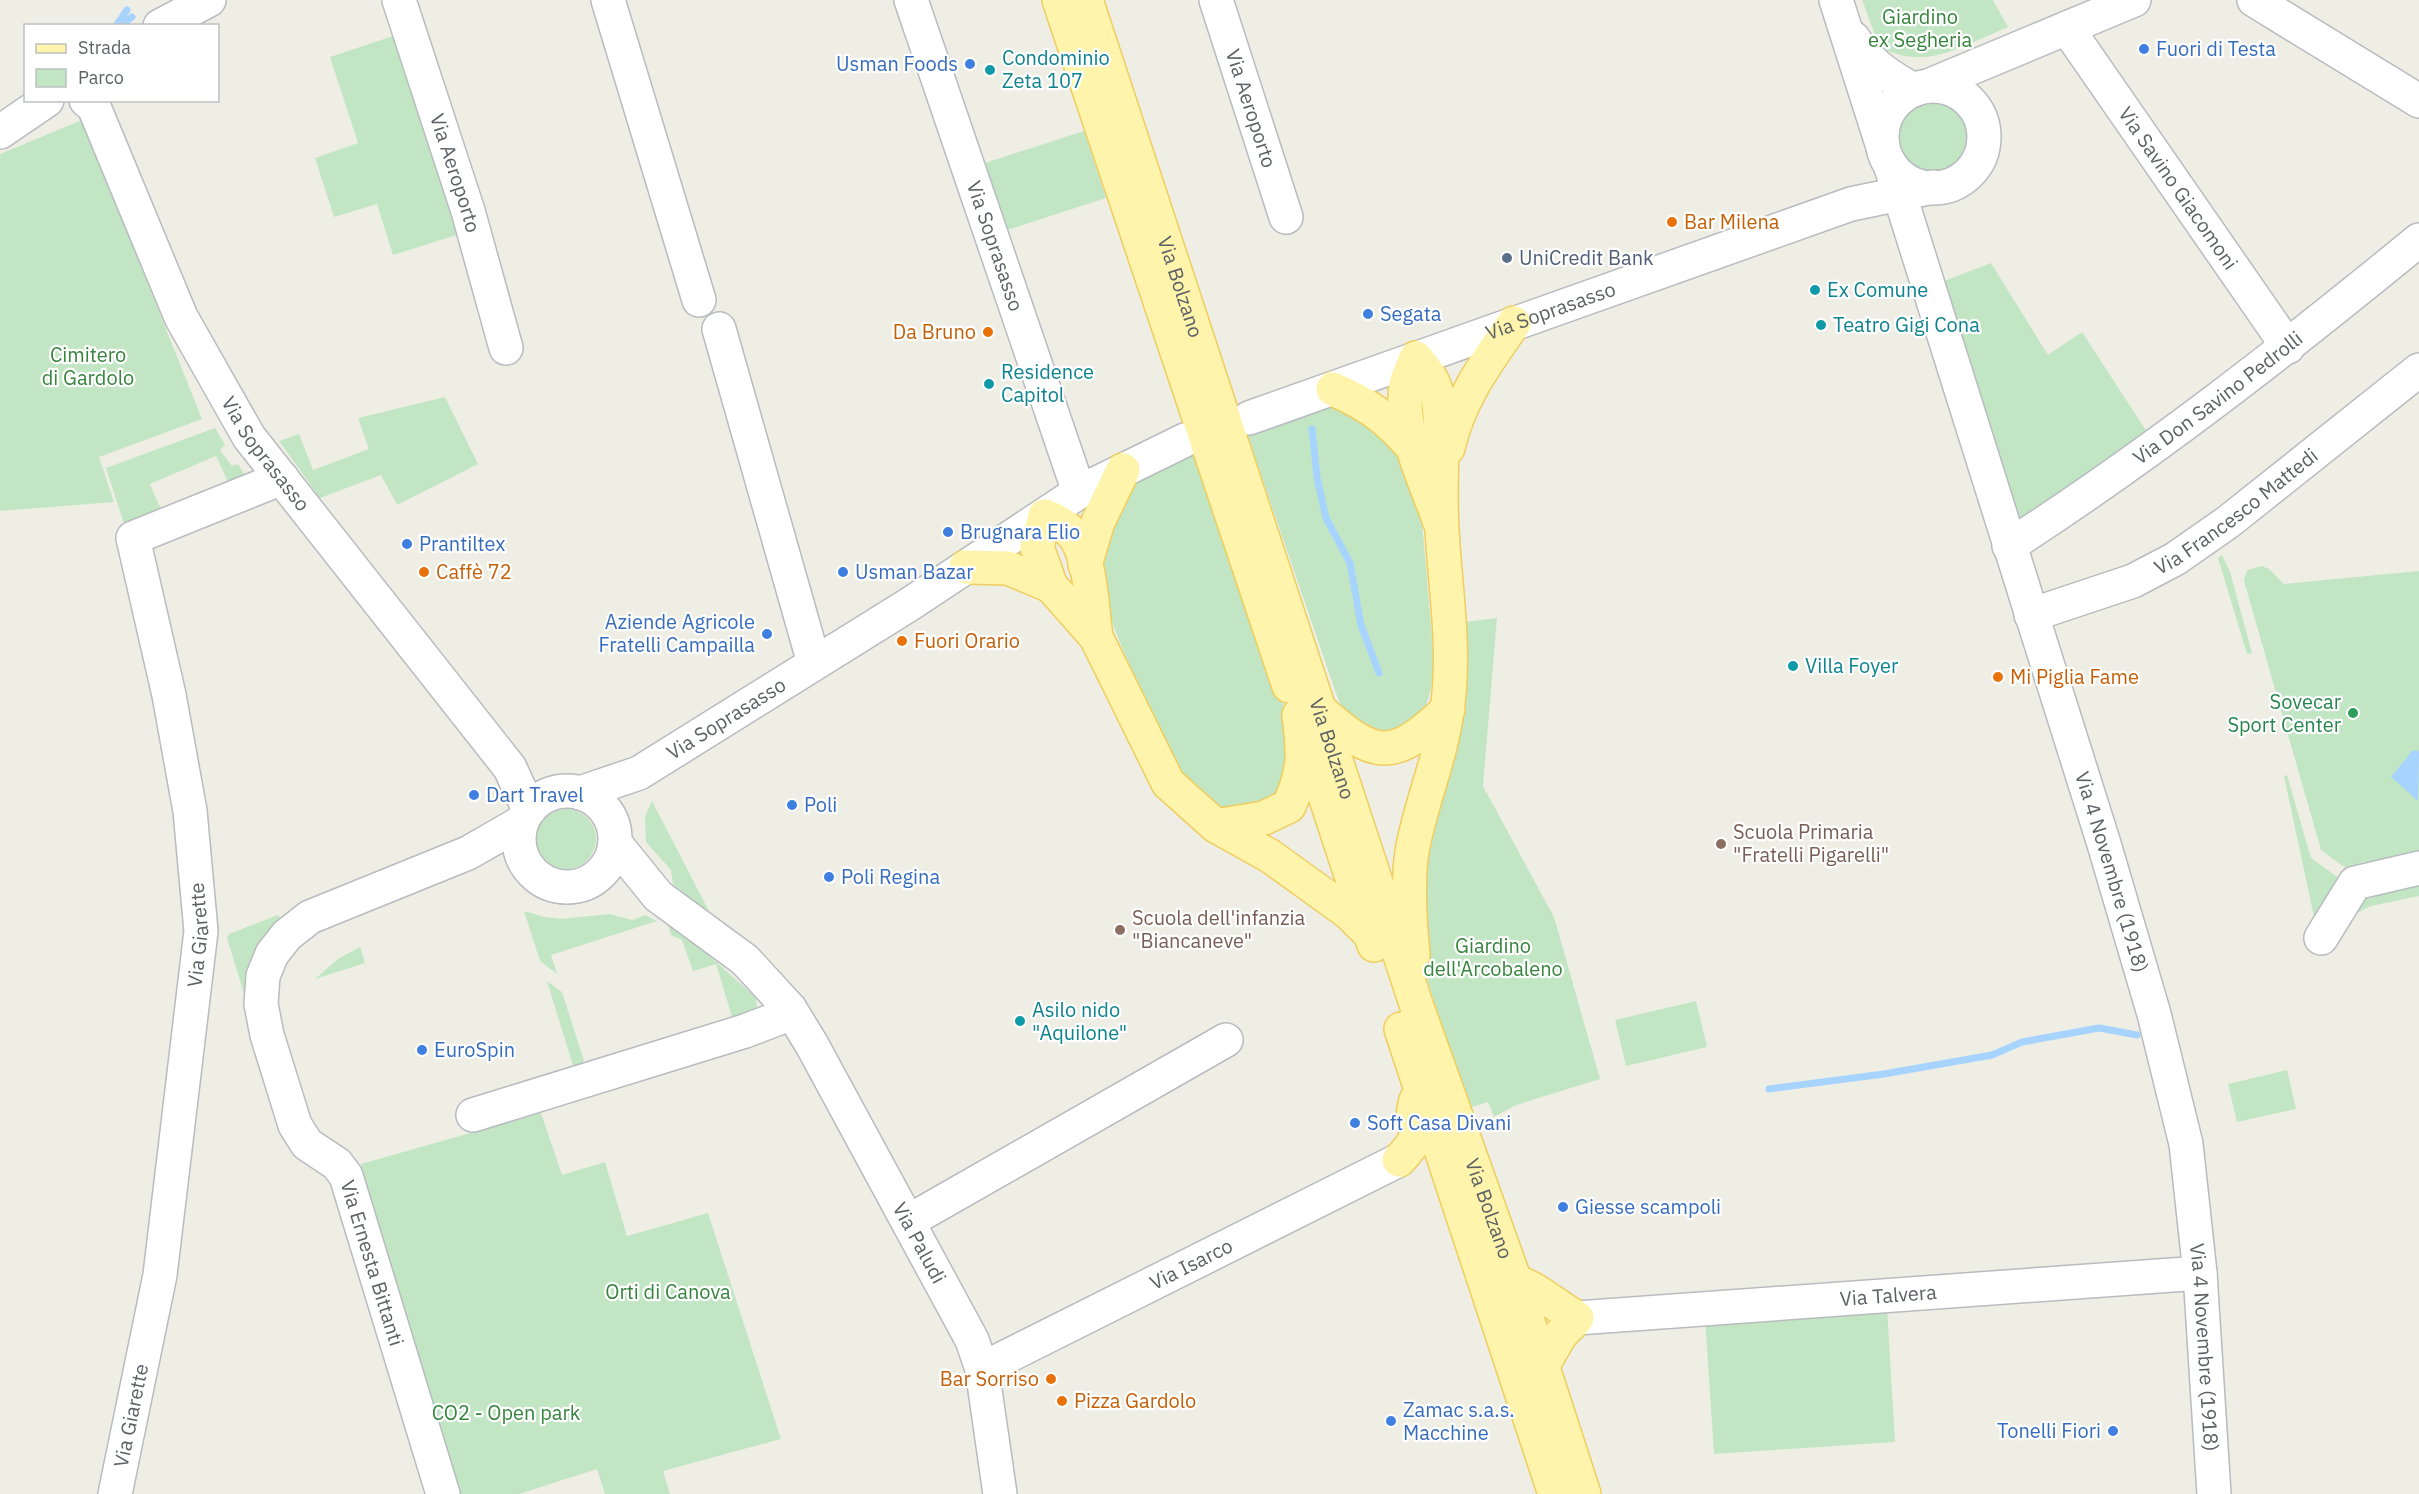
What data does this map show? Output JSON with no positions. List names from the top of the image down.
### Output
{
  "streets": {
    "main road": ["Via Bolzano"],
    "street": [
      "Via Aeroporto",
      "Via Savino Giacomoni",
      "Via Soprasasso",
      "Via Don Savino Pedrolli",
      "Via Francesco Mattedi",
      "Via 4 Novembre (1918)",
      "Via Giarette",
      "Via Paludi",
      "Via Ernesta Bittanti",
      "Via Isarco",
      "Via Talvera"
    ]
  },
  "crossings": [
    ["Via Savino Giacomoni", "Via Don Savino Pedrolli"],
    ["Via Soprasasso", "Via 4 Novembre (1918)"],
    ["Via Soprasasso", "Via Giarette"],
    ["Via Soprasasso", "Via Paludi"],
    ["Via Soprasasso", "Via Ernesta Bittanti"],
    ["Via Don Savino Pedrolli", "Via 4 Novembre (1918)"],
    ["Via Francesco Mattedi", "Via 4 Novembre (1918)"],
    ["Via 4 Novembre (1918)", "Via Talvera"],
    ["Via Paludi", "Via Ernesta Bittanti"],
    ["Via Paludi", "Via Isarco"]
  ],
  "parks": [
    "Giardino ex Segheria",
    "Cimitero di Gardolo",
    "Giardino dell'Arcobaleno",
    "Orti di Canova",
    "CO2 - Open park"
  ],
  "places": [
    "Fuori di Testa",
    "Usman Foods",
    "Condominio Zeta 107",
    "Bar Milena",
    "UniCredit Bank",
    "Ex Comune",
    "Segata",
    "Teatro Gigi Cona",
    "Da Bruno",
    "Residence Capitol",
    "Brugnara Elio",
    "Prantiltex",
    "Caffè 72",
    "Usman Bazar",
    "Aziende Agricole Fratelli Campailla",
    "Fuori Orario",
    "Villa Foyer",
    "Mi Piglia Fame",
    "Sovecar Sport Center",
    "Dart Travel",
    "Poli",
    "Scuola Primaria \"Fratelli Pigarelli\"",
    "Poli Regina",
    "Scuola dell'infanzia \"Biancaneve\"",
    "Asilo nido \"Aquilone\"",
    "EuroSpin",
    "Soft Casa Divani",
    "Giesse scampoli",
    "Bar Sorriso",
    "Pizza Gardolo",
    "Zamac s.a.s. Macchine",
    "Tonelli Fiori"
  ],
  "legend": ["Strada", "Parco"]
}
